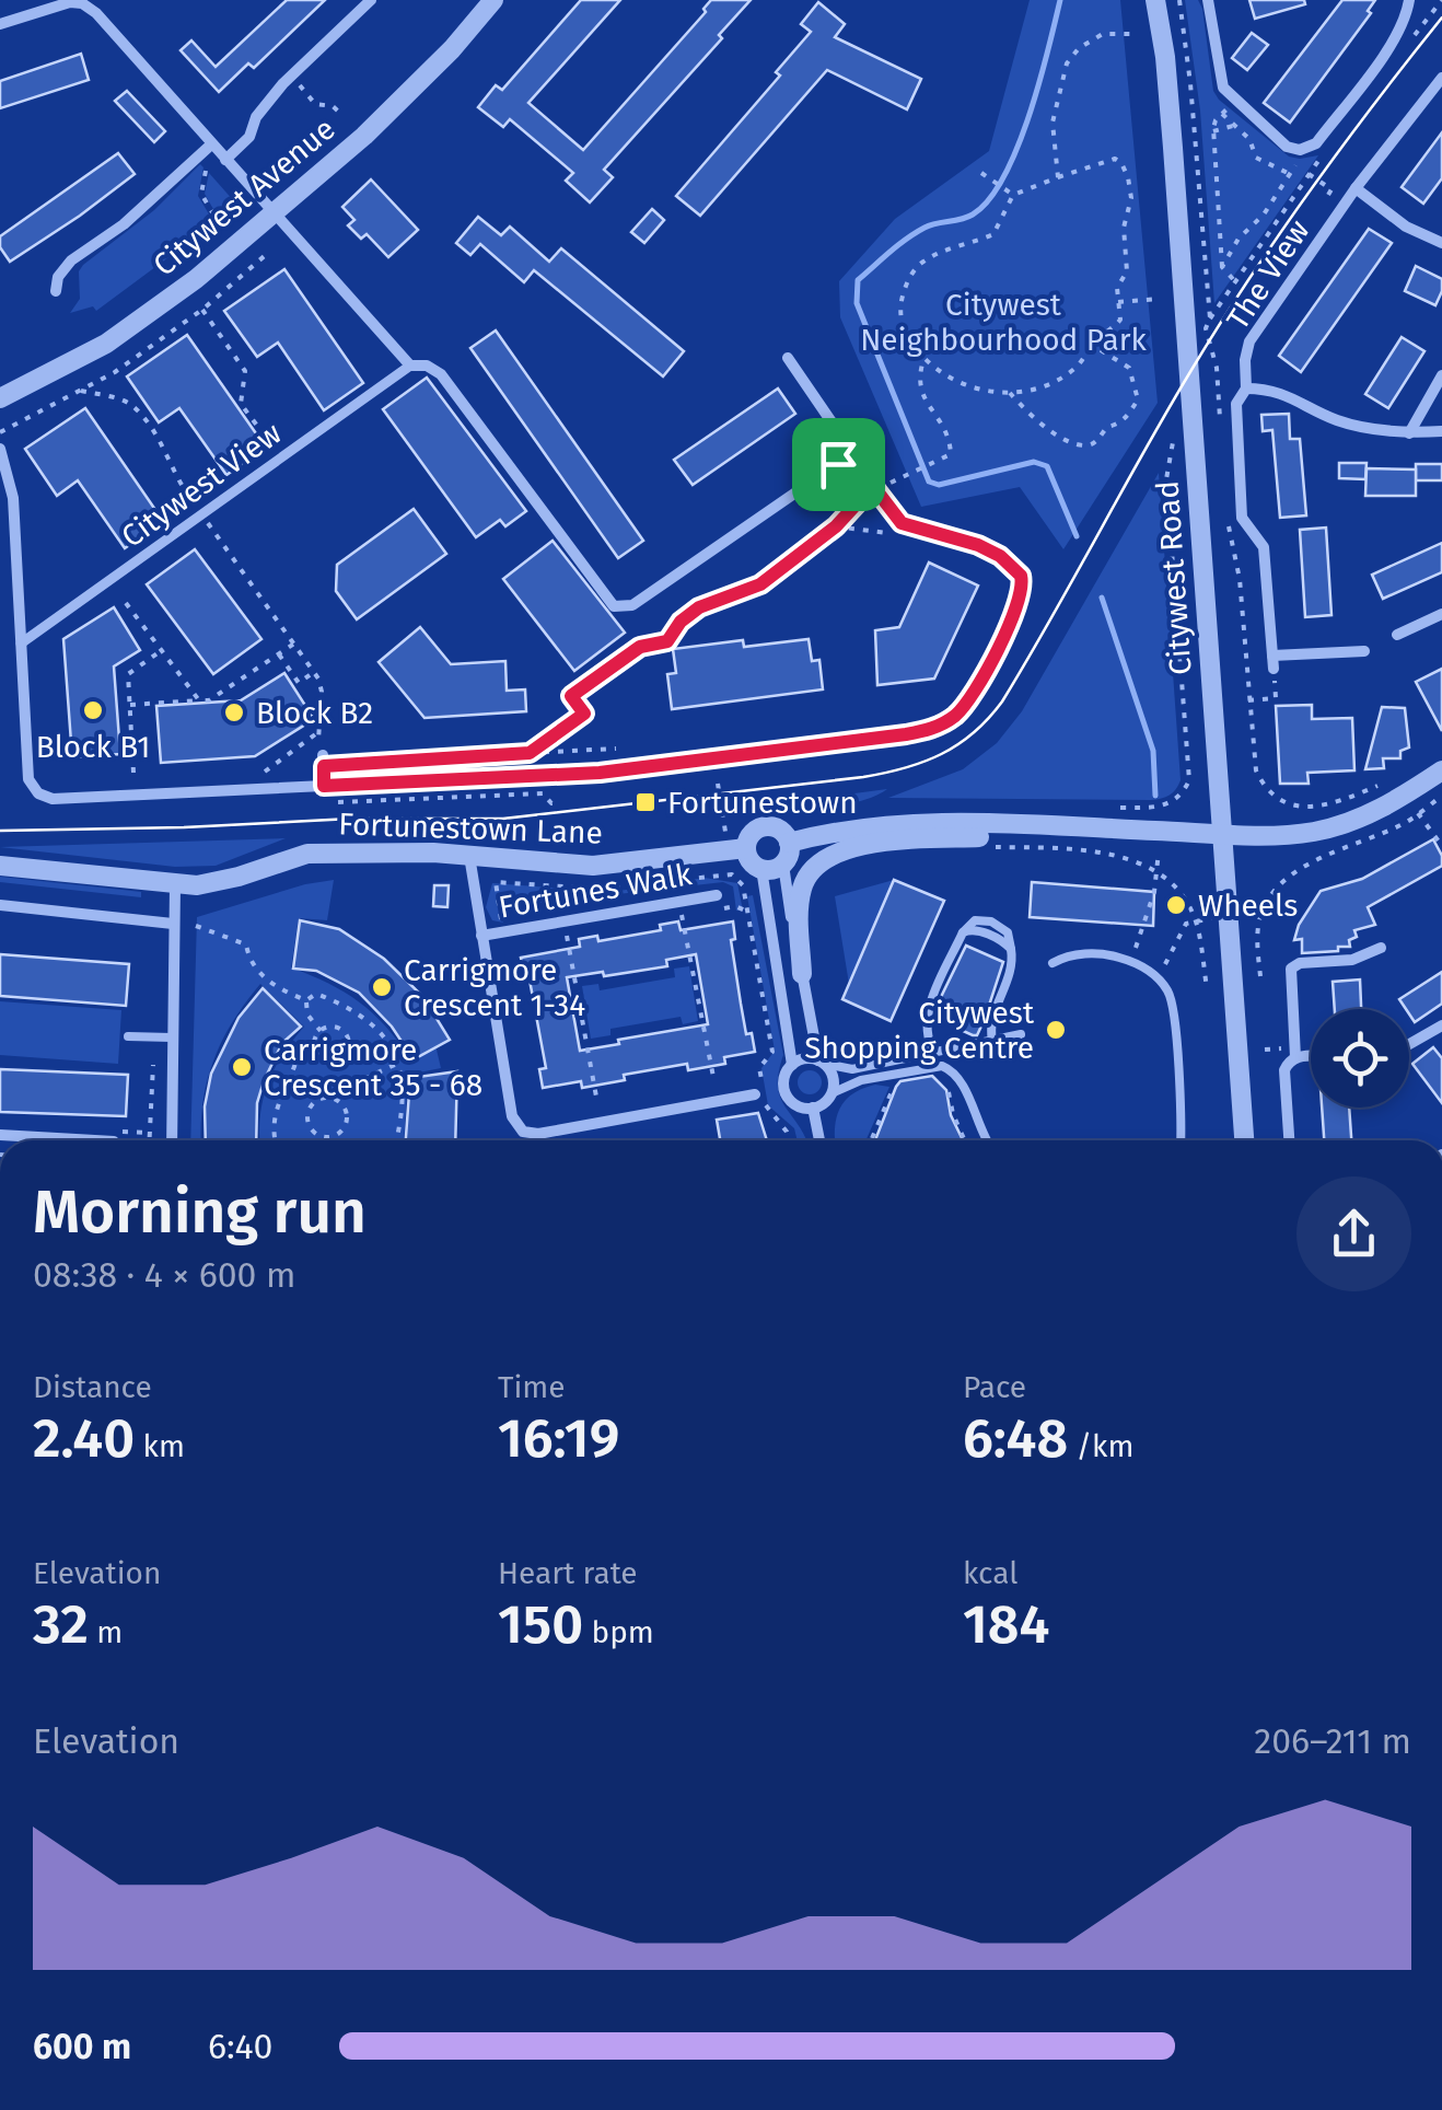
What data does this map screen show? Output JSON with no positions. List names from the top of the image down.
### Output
{
  "streets": {
    "street": [
      "Citywest Avenue",
      "The View",
      "Citywest View",
      "Citywest Road",
      "Fortunestown Lane",
      "Fortunes Walk"
    ]
  },
  "crossings": [
    ["Citywest Road", "Fortunestown Lane"]
  ],
  "parks": ["Citywest Neighbourhood Park"],
  "places": {
    "other": [
      "Block B1",
      "Block B2",
      "Wheels",
      "Carrigmore Crescent 1-34",
      "Citywest Shopping Centre",
      "Carrigmore Crescent 35 - 68"
    ],
    "transit": ["Fortunestown"]
  },
  "page": {
    "heading": ["Morning run", "08:38 · 4 × 600 m"],
    "stats": [
      ["Distance", "2.40 km"],
      ["Time", "16:19"],
      ["Pace", "6:48 /km"],
      ["Elevation", "32 m"],
      ["Heart rate", "150 bpm"],
      ["kcal", "184"]
    ],
    "chart": ["Elevation", "206–211 m"],
    "list": [
      {
        "name": "600 m",
        "note": "6:40"
      }
    ]
  }
}
